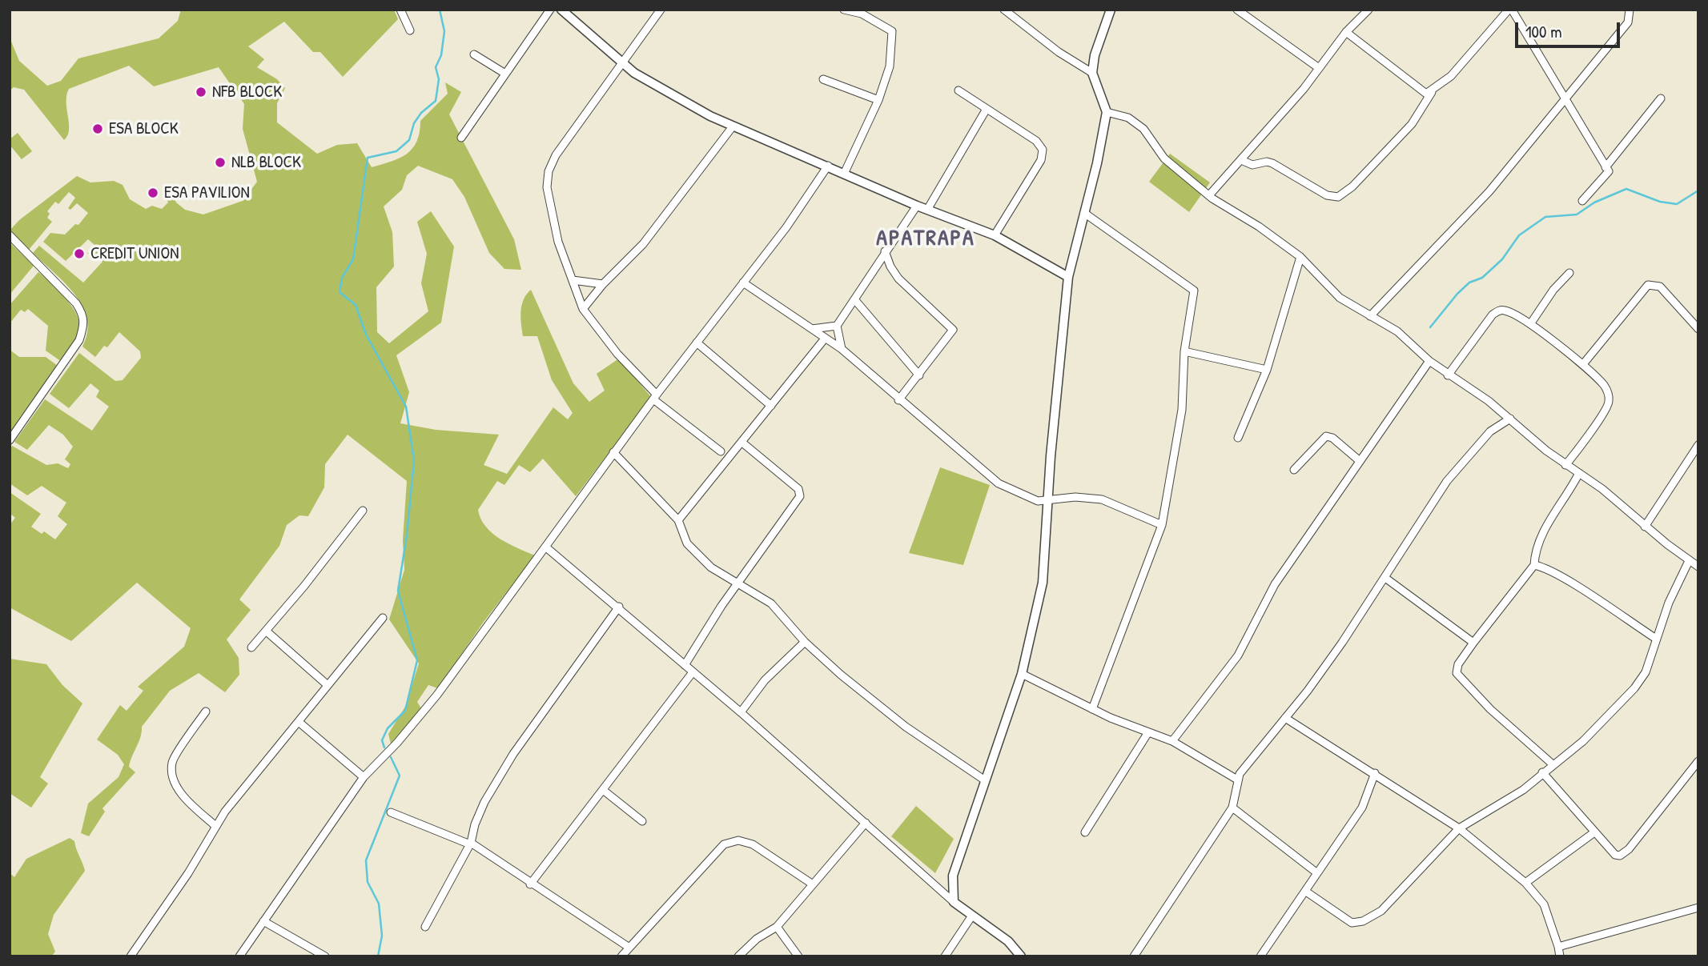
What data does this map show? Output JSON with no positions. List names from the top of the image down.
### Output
{
  "districts": ["APATRAPA"],
  "places": [
    "NFB BLOCK",
    "ESA BLOCK",
    "NLB BLOCK",
    "ESA PAVILION",
    "CREDIT UNION"
  ],
  "scale_bar": "100 m"
}
